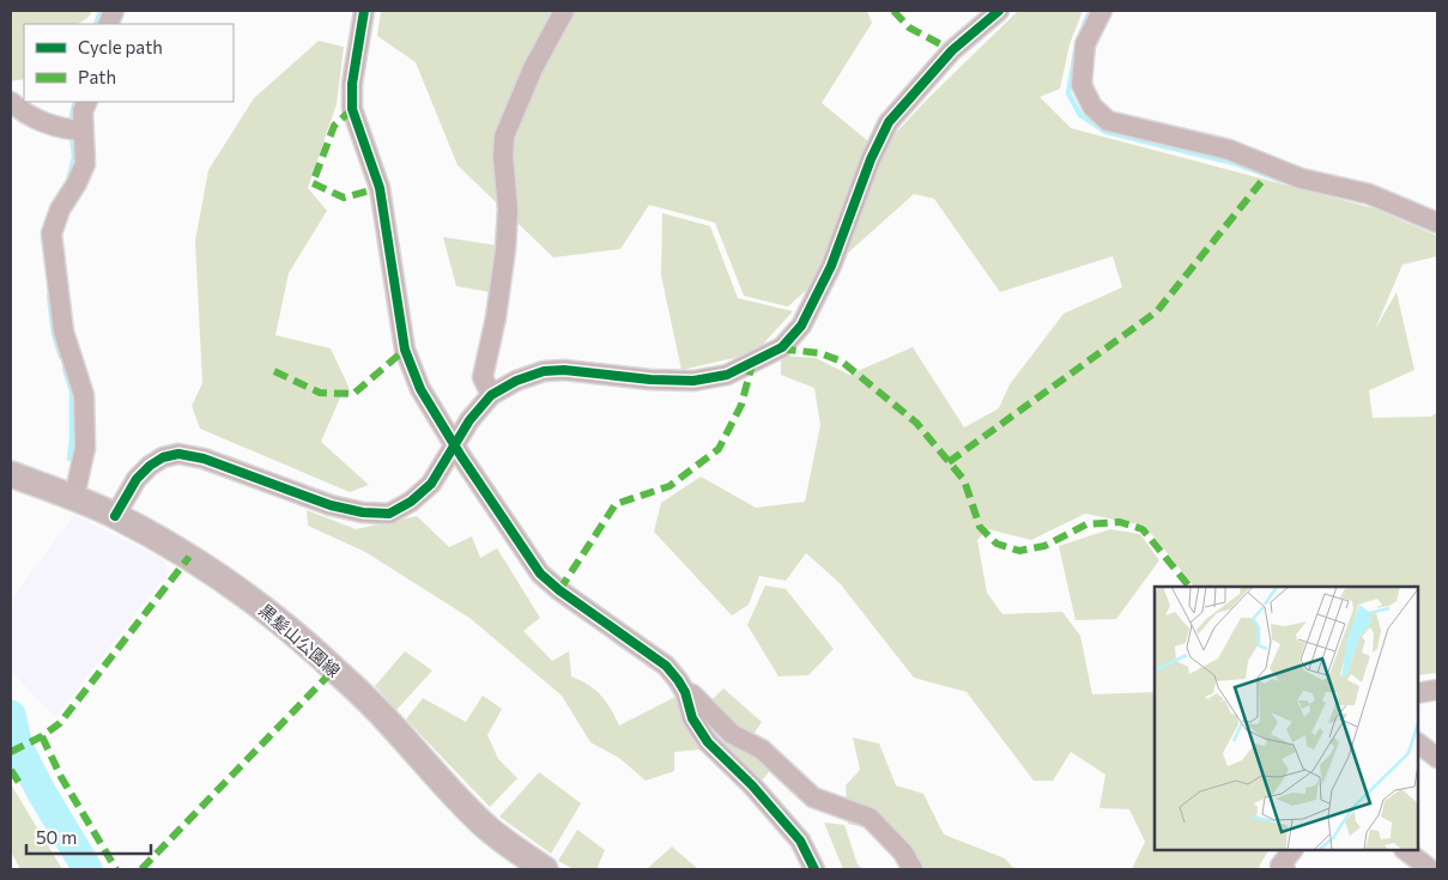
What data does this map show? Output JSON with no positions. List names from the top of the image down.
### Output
{
  "streets": {
    "main road": ["黒髪山公園線"]
  },
  "legend": ["Cycle path", "Path"],
  "scale_bar": "50 m"
}
